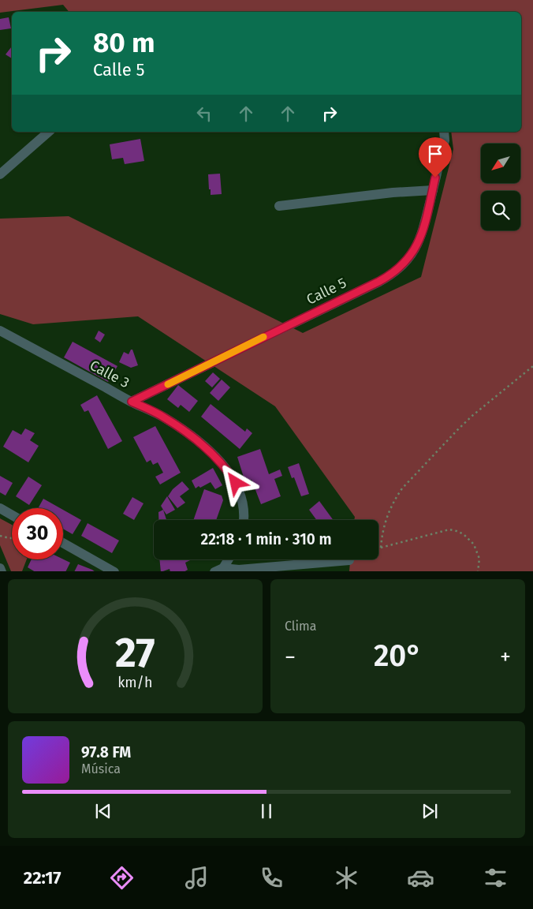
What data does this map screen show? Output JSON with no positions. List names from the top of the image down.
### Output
{
  "streets": {
    "street": ["Calle 5", "Calle 3"]
  },
  "crossings": [
    ["Calle 5", "Calle 3"]
  ],
  "north": "bottom left",
  "page": {
    "turn": ["80 m", "Calle 5"],
    "limit": "30",
    "trip": "22:18 · 1 min · 310 m",
    "tile": "Clima",
    "heat": ["−", "20°", "+"],
    "song": ["97.8 FM", "Música"],
    "tabs": "22:17",
    "gauge": ["27", "km/h"]
  }
}
